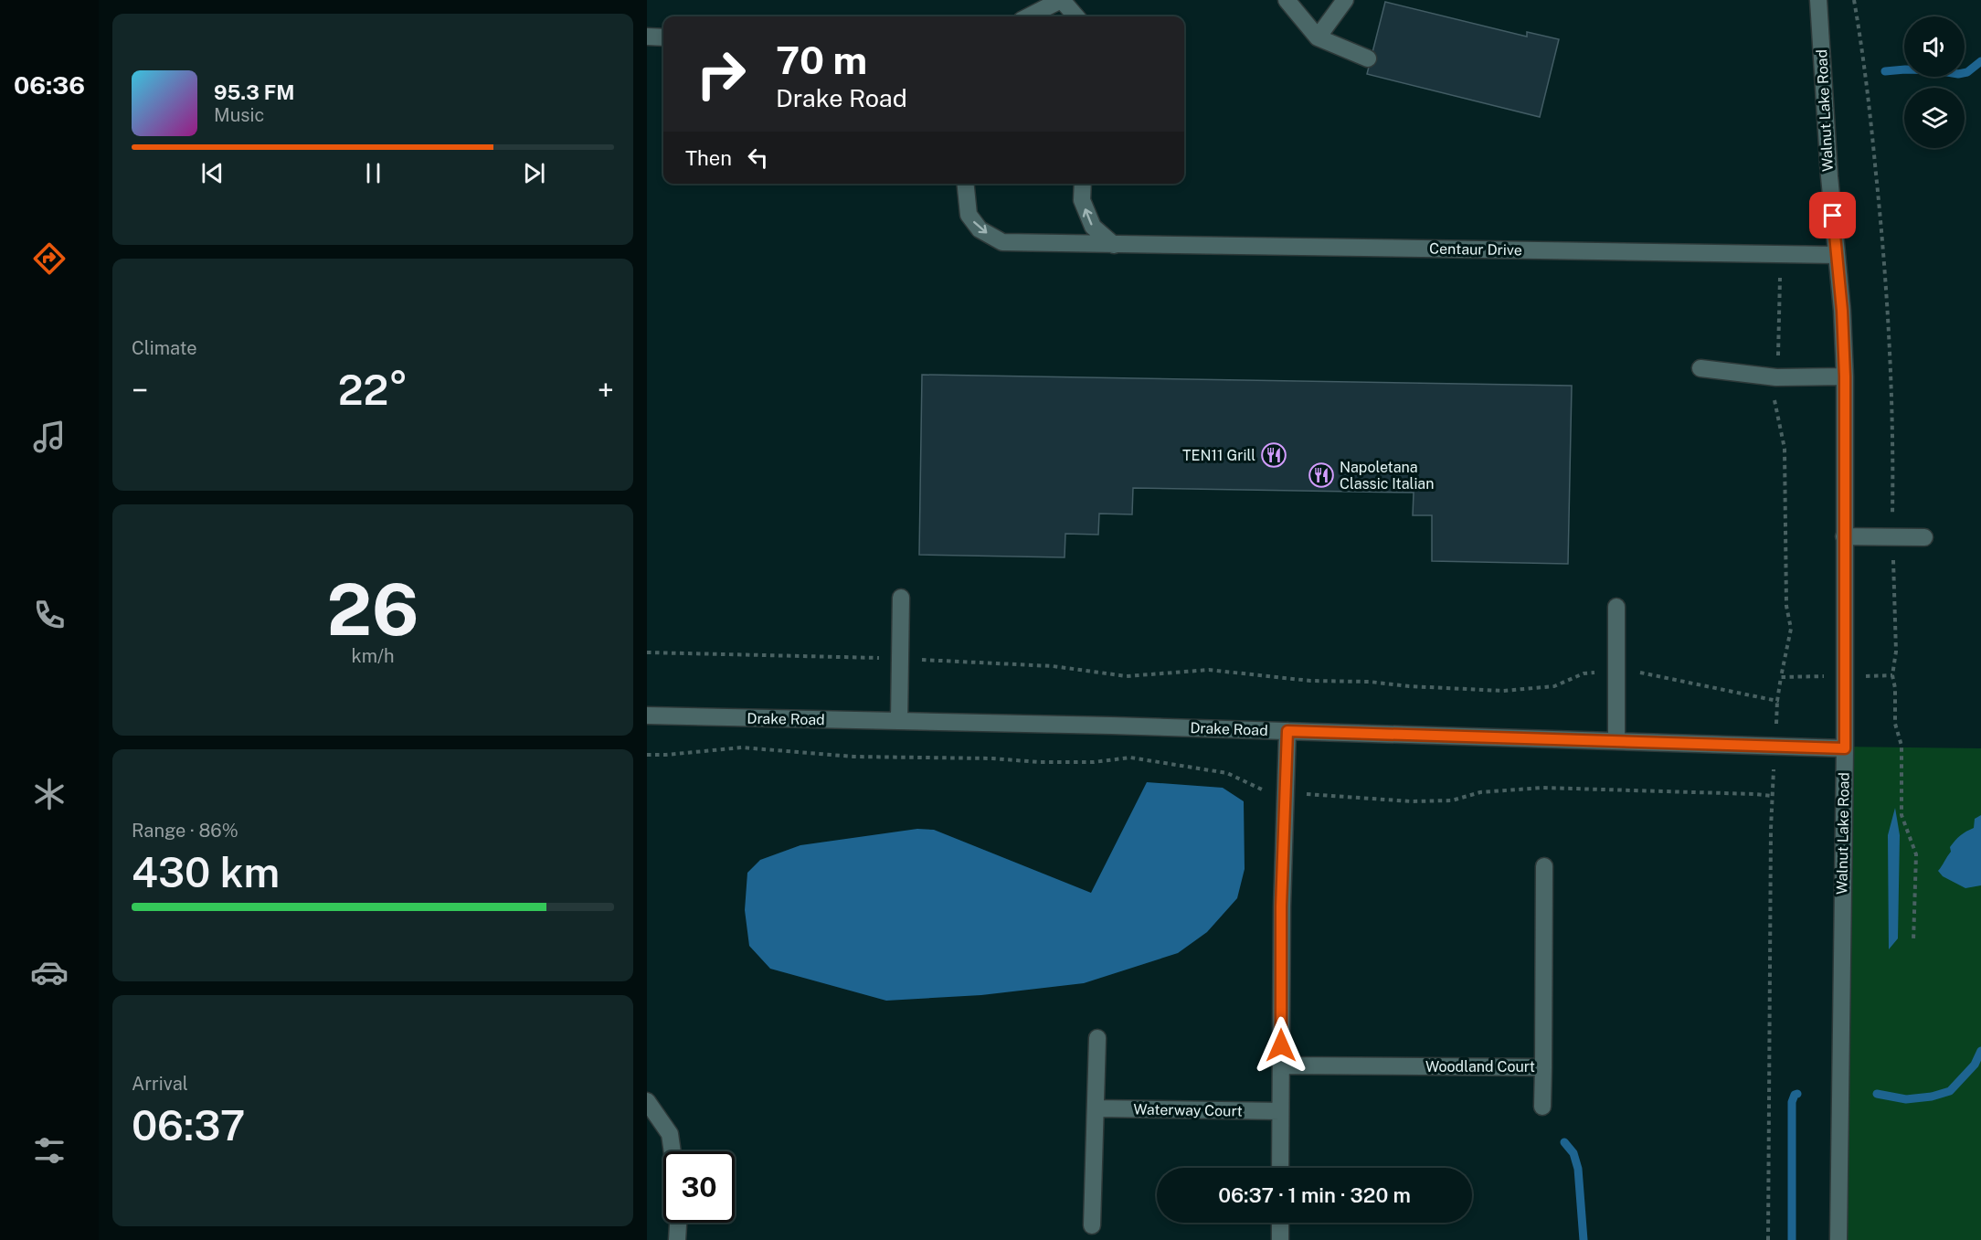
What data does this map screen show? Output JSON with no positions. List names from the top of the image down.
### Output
{
  "streets": {
    "street": [
      "Walnut Lake Road",
      "Centaur Drive",
      "Drake Road",
      "Woodland Court",
      "Waterway Court"
    ]
  },
  "crossings": [
    ["Walnut Lake Road", "Centaur Drive"],
    ["Walnut Lake Road", "Drake Road"]
  ],
  "places": {
    "restaurant": ["TEN11 Grill", "Napoletana Classic Italian"]
  },
  "page": {
    "tabs": "06:36",
    "turn": ["70 m", "Drake Road"],
    "song": ["95.3 FM", "Music"],
    "then": "Then",
    "tile": [
      "Climate",
      ["26", "km/h"],
      ["Range · 86%", "430 km"],
      ["Arrival", "06:37"]
    ],
    "heat": ["−", "22°", "+"],
    "limit": "30",
    "trip": "06:37 · 1 min · 320 m"
  }
}
